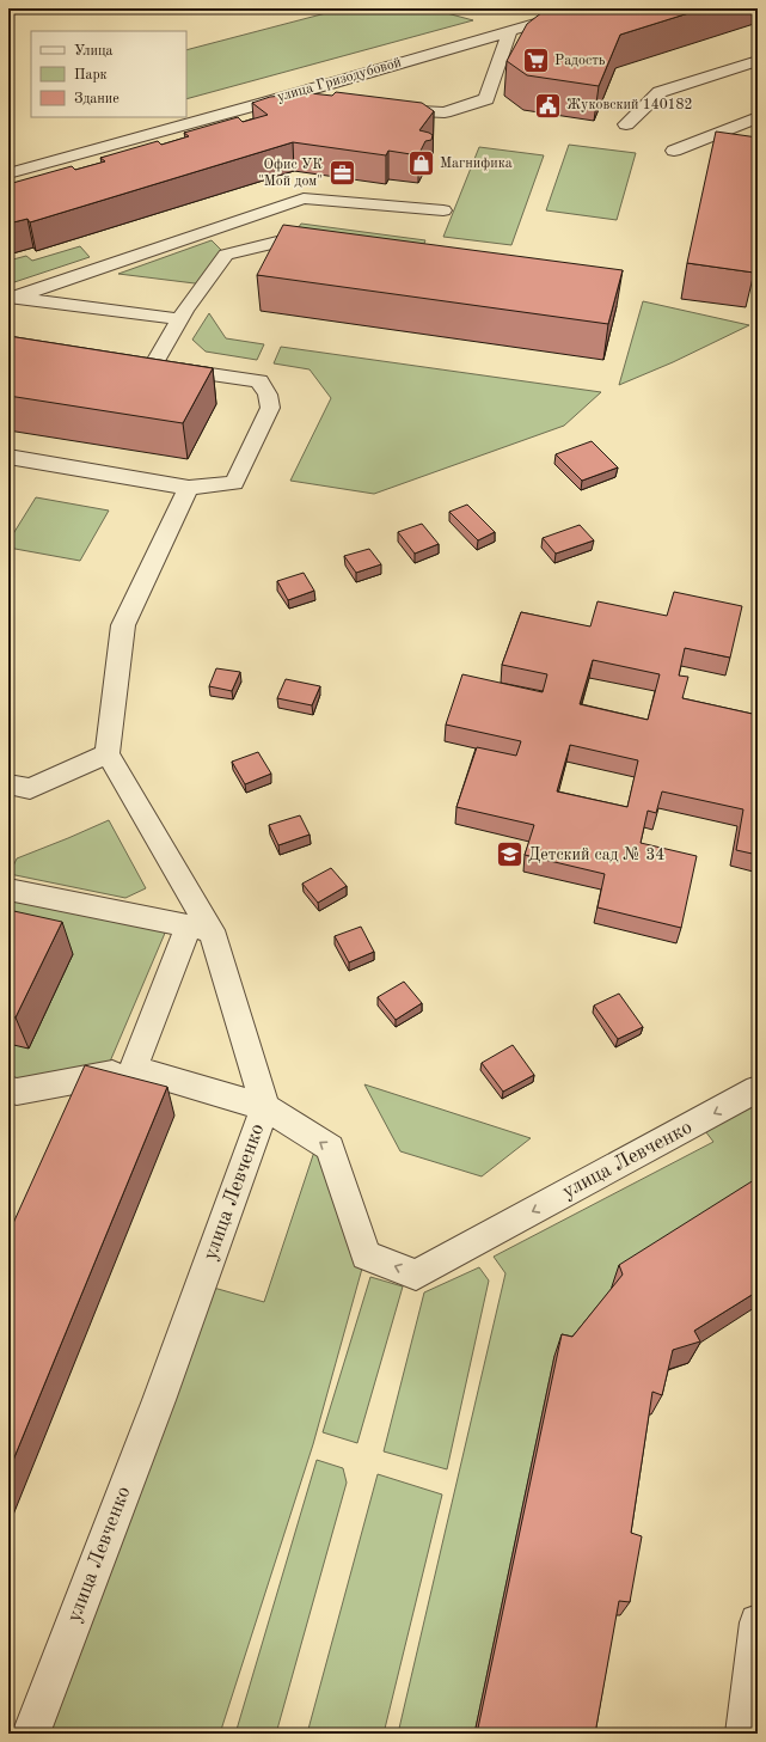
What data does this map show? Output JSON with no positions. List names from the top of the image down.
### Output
{
  "streets": {
    "street": ["улица Гризодубовой", "улица Левченко"]
  },
  "places": {
    "supermarket": ["Радость"],
    "public building": ["Жуковский 140182"],
    "shop": ["Магнифика"],
    "office": ["Офис УК \"Мой дом\""],
    "school or university": ["Детский сад № 34"]
  },
  "legend": ["Улица", "Парк", "Здание"]
}
